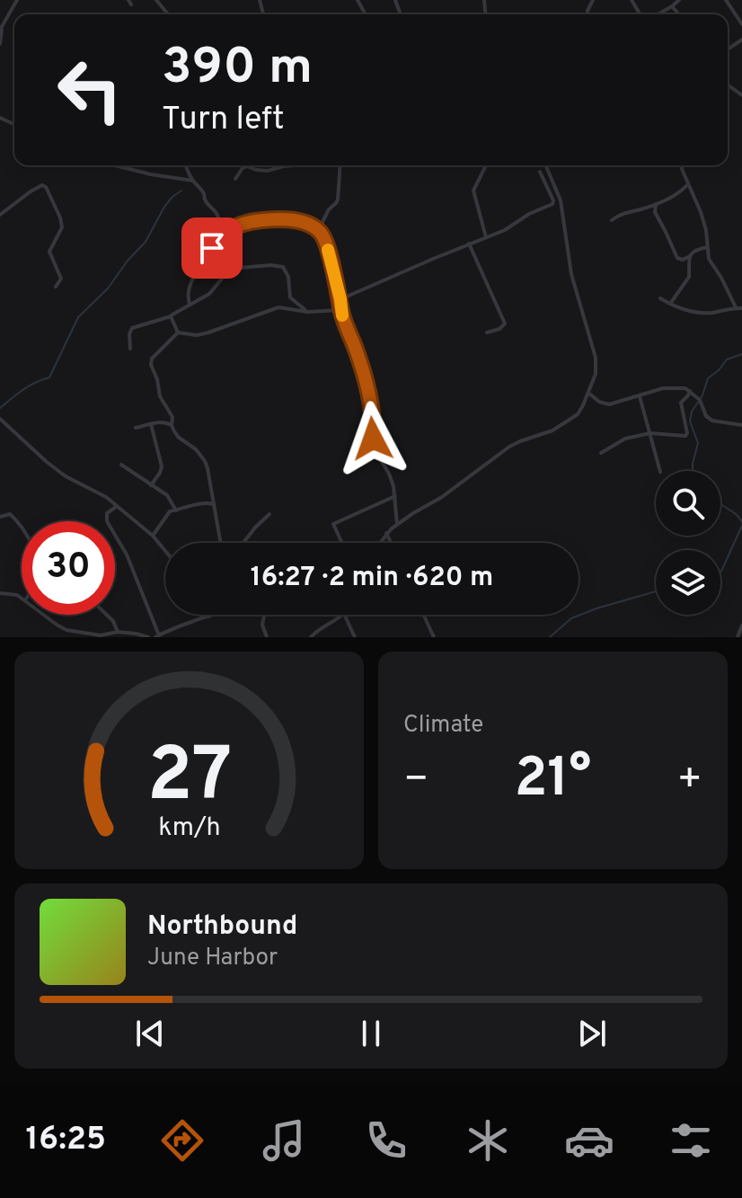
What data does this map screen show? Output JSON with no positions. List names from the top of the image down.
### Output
{
  "page": {
    "turn": ["390 m", "Turn left"],
    "limit": "30",
    "trip": "16:27 · 2 min · 620 m",
    "tile": "Climate",
    "heat": ["−", "21°", "+"],
    "song": ["Northbound", "June Harbor"],
    "tabs": "16:25",
    "gauge": ["27", "km/h"]
  }
}
